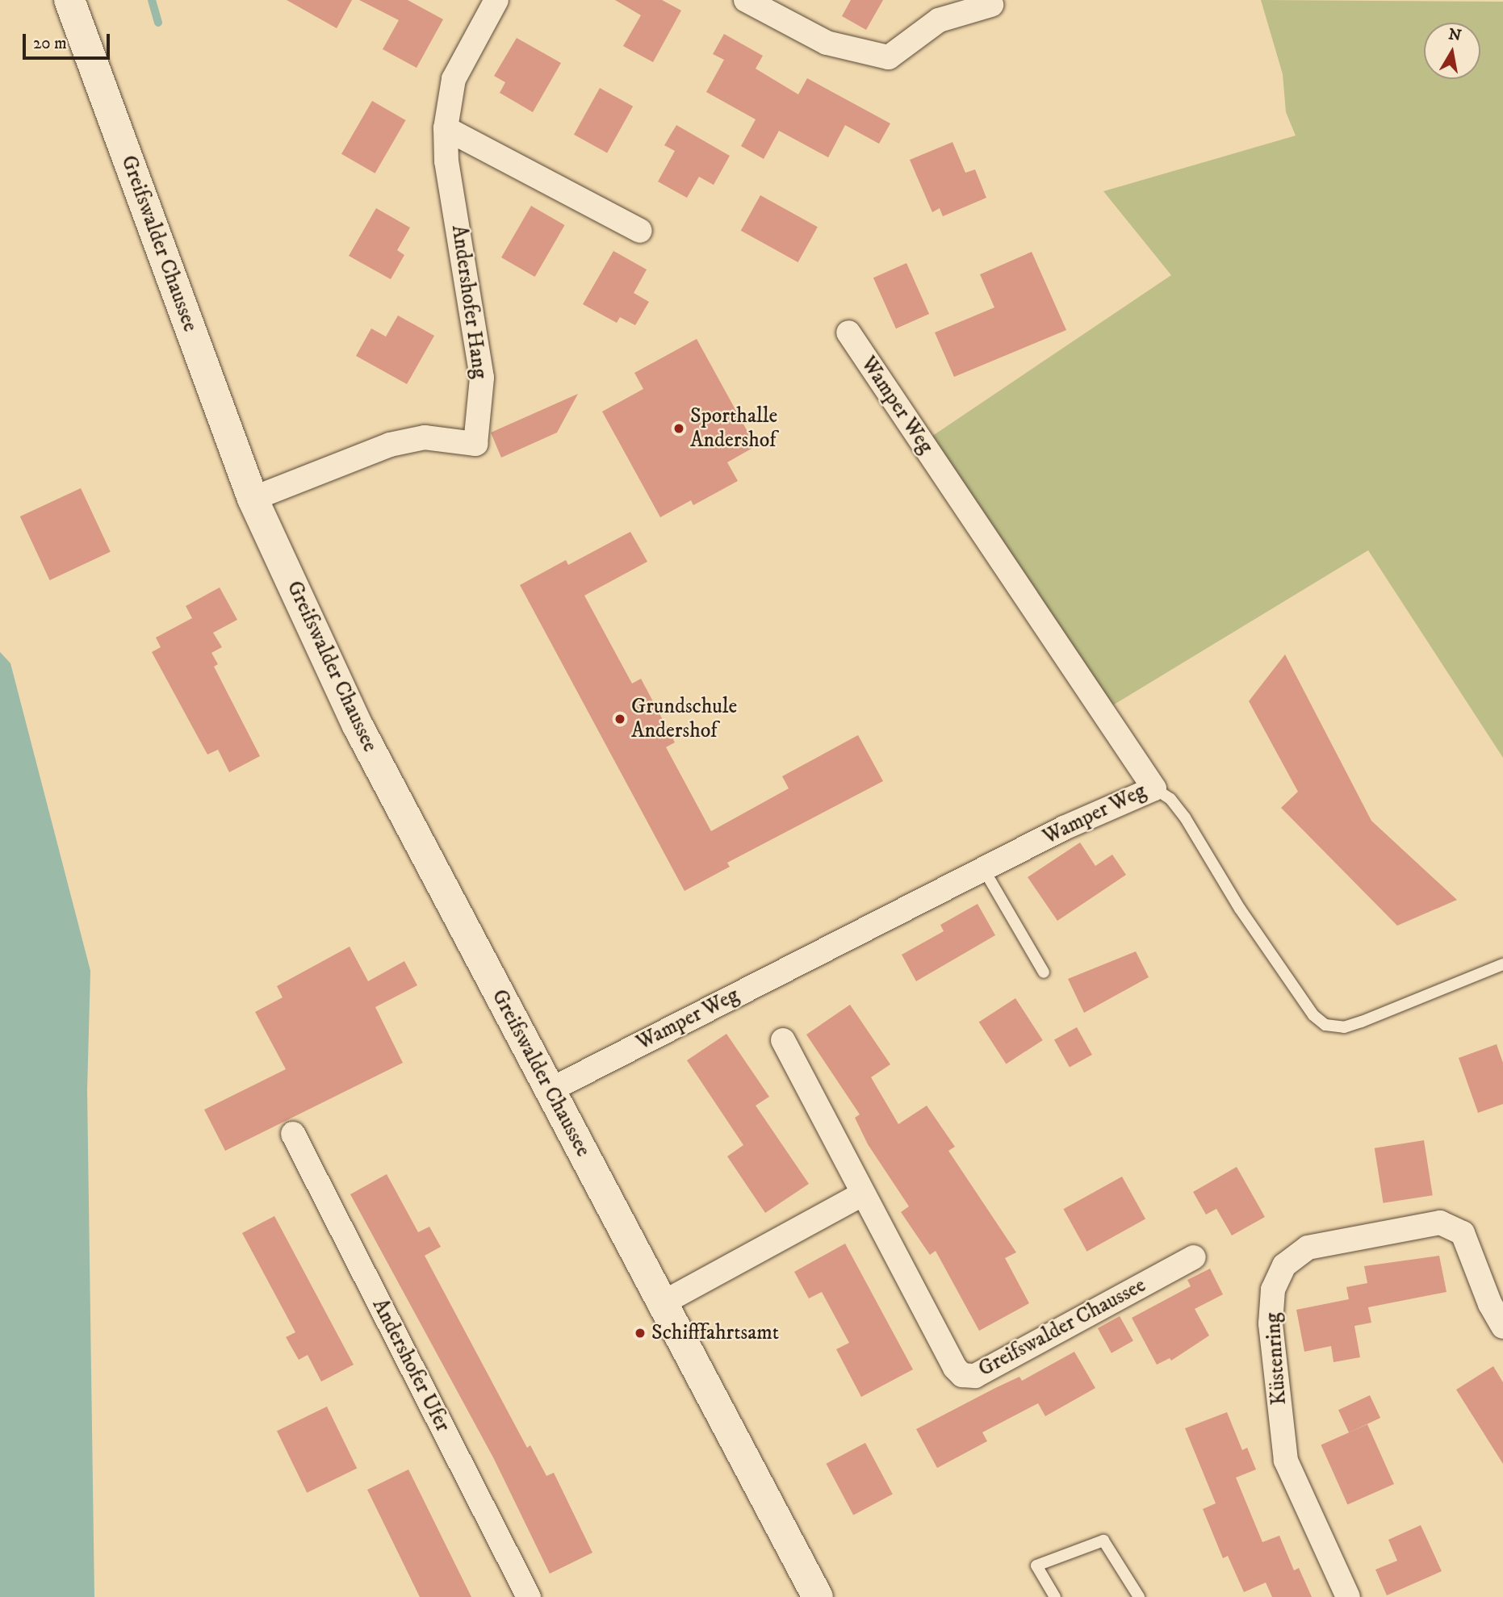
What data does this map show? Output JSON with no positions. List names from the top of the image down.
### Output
{
  "streets": {
    "main road": ["Greifswalder Chaussee"],
    "street": [
      "Andershofer Hang",
      "Wamper Weg",
      "Küstenring",
      "Andershofer Ufer"
    ]
  },
  "crossings": [
    ["Greifswalder Chaussee", "Andershofer Hang"],
    ["Greifswalder Chaussee", "Wamper Weg"]
  ],
  "places": ["Sporthalle Andershof", "Grundschule Andershof", "Schifffahrtsamt"],
  "scale_bar": "20 m",
  "north": "top"
}
